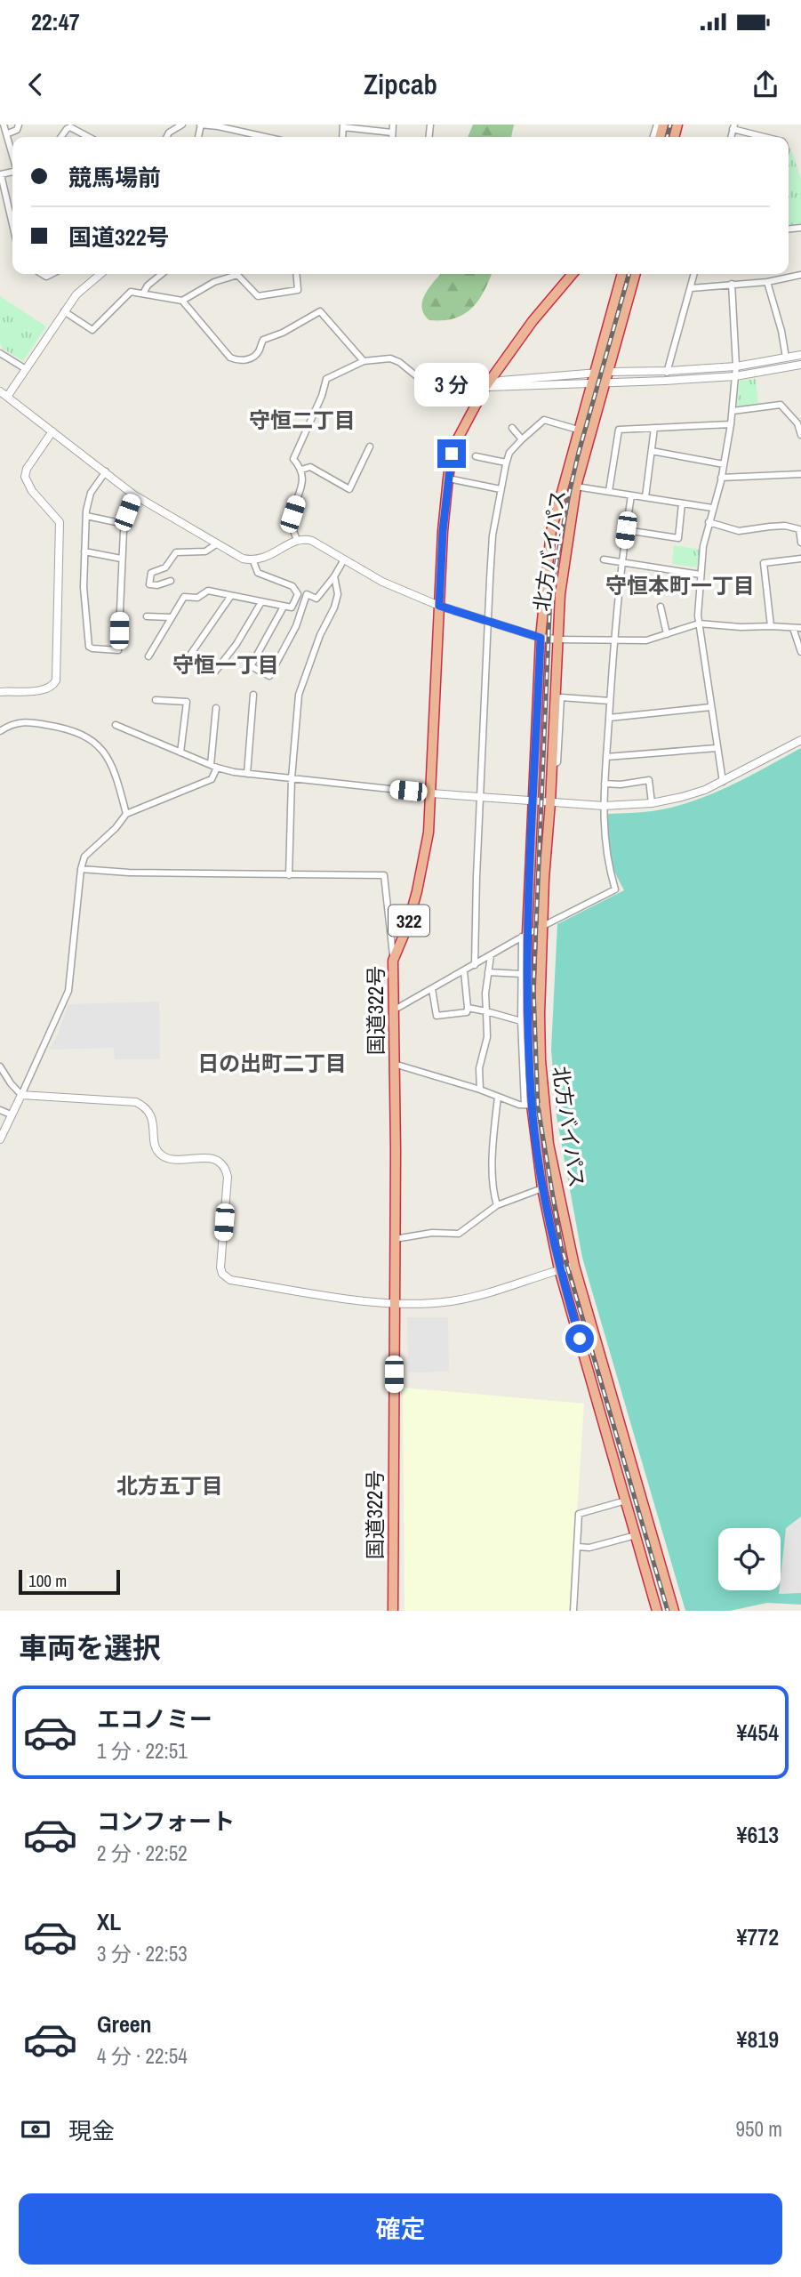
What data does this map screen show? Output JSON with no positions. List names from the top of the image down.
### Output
{
  "streets": {
    "highway": ["北方バイパス", "322", "国道322号"]
  },
  "districts": [
    "守恒二丁目",
    "守恒本町一丁目",
    "守恒一丁目",
    "日の出町二丁目",
    "北方五丁目"
  ],
  "scale_bar": "100 m",
  "page": {
    "status": "22:47",
    "header": "Zipcab",
    "banner": ["競馬場前", "国道322号"],
    "bubble": "3 分",
    "scale": "100 m",
    "heading": "車両を選択",
    "list": [
      {
        "name": "エコノミー",
        "note": "1 分 · 22:51",
        "value": "¥454"
      },
      {
        "name": "コンフォート",
        "note": "2 分 · 22:52",
        "value": "¥613"
      },
      {
        "name": "XL",
        "note": "3 分 · 22:53",
        "value": "¥772"
      },
      {
        "name": "Green",
        "note": "4 分 · 22:54",
        "value": "¥819"
      }
    ],
    "pay": ["現金", "950 m"],
    "buttons": "確定"
  }
}
